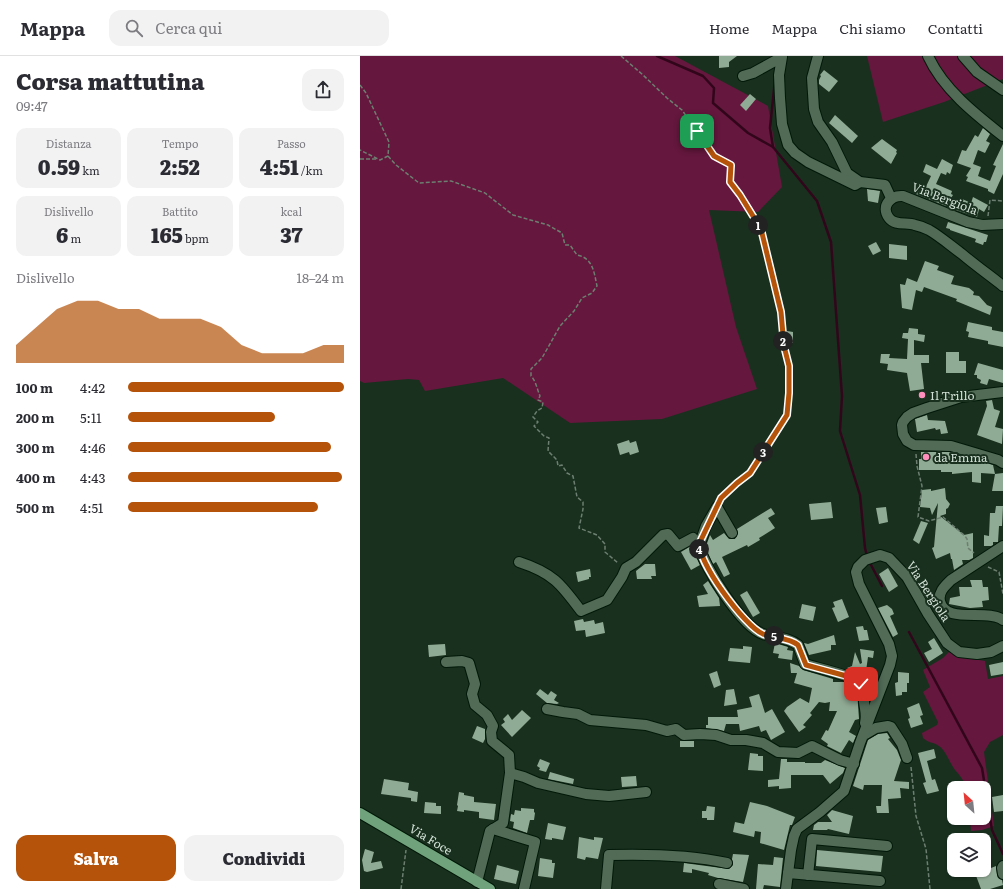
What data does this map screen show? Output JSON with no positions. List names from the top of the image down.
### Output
{
  "streets": {
    "main road": ["Via Foce"],
    "street": ["Via Bergiola"]
  },
  "places": ["Il Trillo", "da Emma"],
  "north": "top left",
  "page": {
    "header": "Mappa",
    "search": "Cerca qui",
    "nav": [
      "Home",
      "Mappa",
      "Chi siamo",
      "Contatti"
    ],
    "heading": ["Corsa mattutina", "09:47"],
    "stats": [
      ["Distanza", "0.59 km"],
      ["Tempo", "2:52"],
      ["Passo", "4:51 /km"],
      ["Dislivello", "6 m"],
      ["Battito", "165 bpm"],
      ["kcal", "37"]
    ],
    "pins": [
      "1",
      "2",
      "3",
      "4",
      "5"
    ],
    "chart": ["Dislivello", "18–24 m"],
    "list": [
      {
        "name": "100 m",
        "note": "4:42"
      },
      {
        "name": "200 m",
        "note": "5:11"
      },
      {
        "name": "300 m",
        "note": "4:46"
      },
      {
        "name": "400 m",
        "note": "4:43"
      },
      {
        "name": "500 m",
        "note": "4:51"
      }
    ],
    "buttons": ["Salva", "Condividi"]
  }
}
